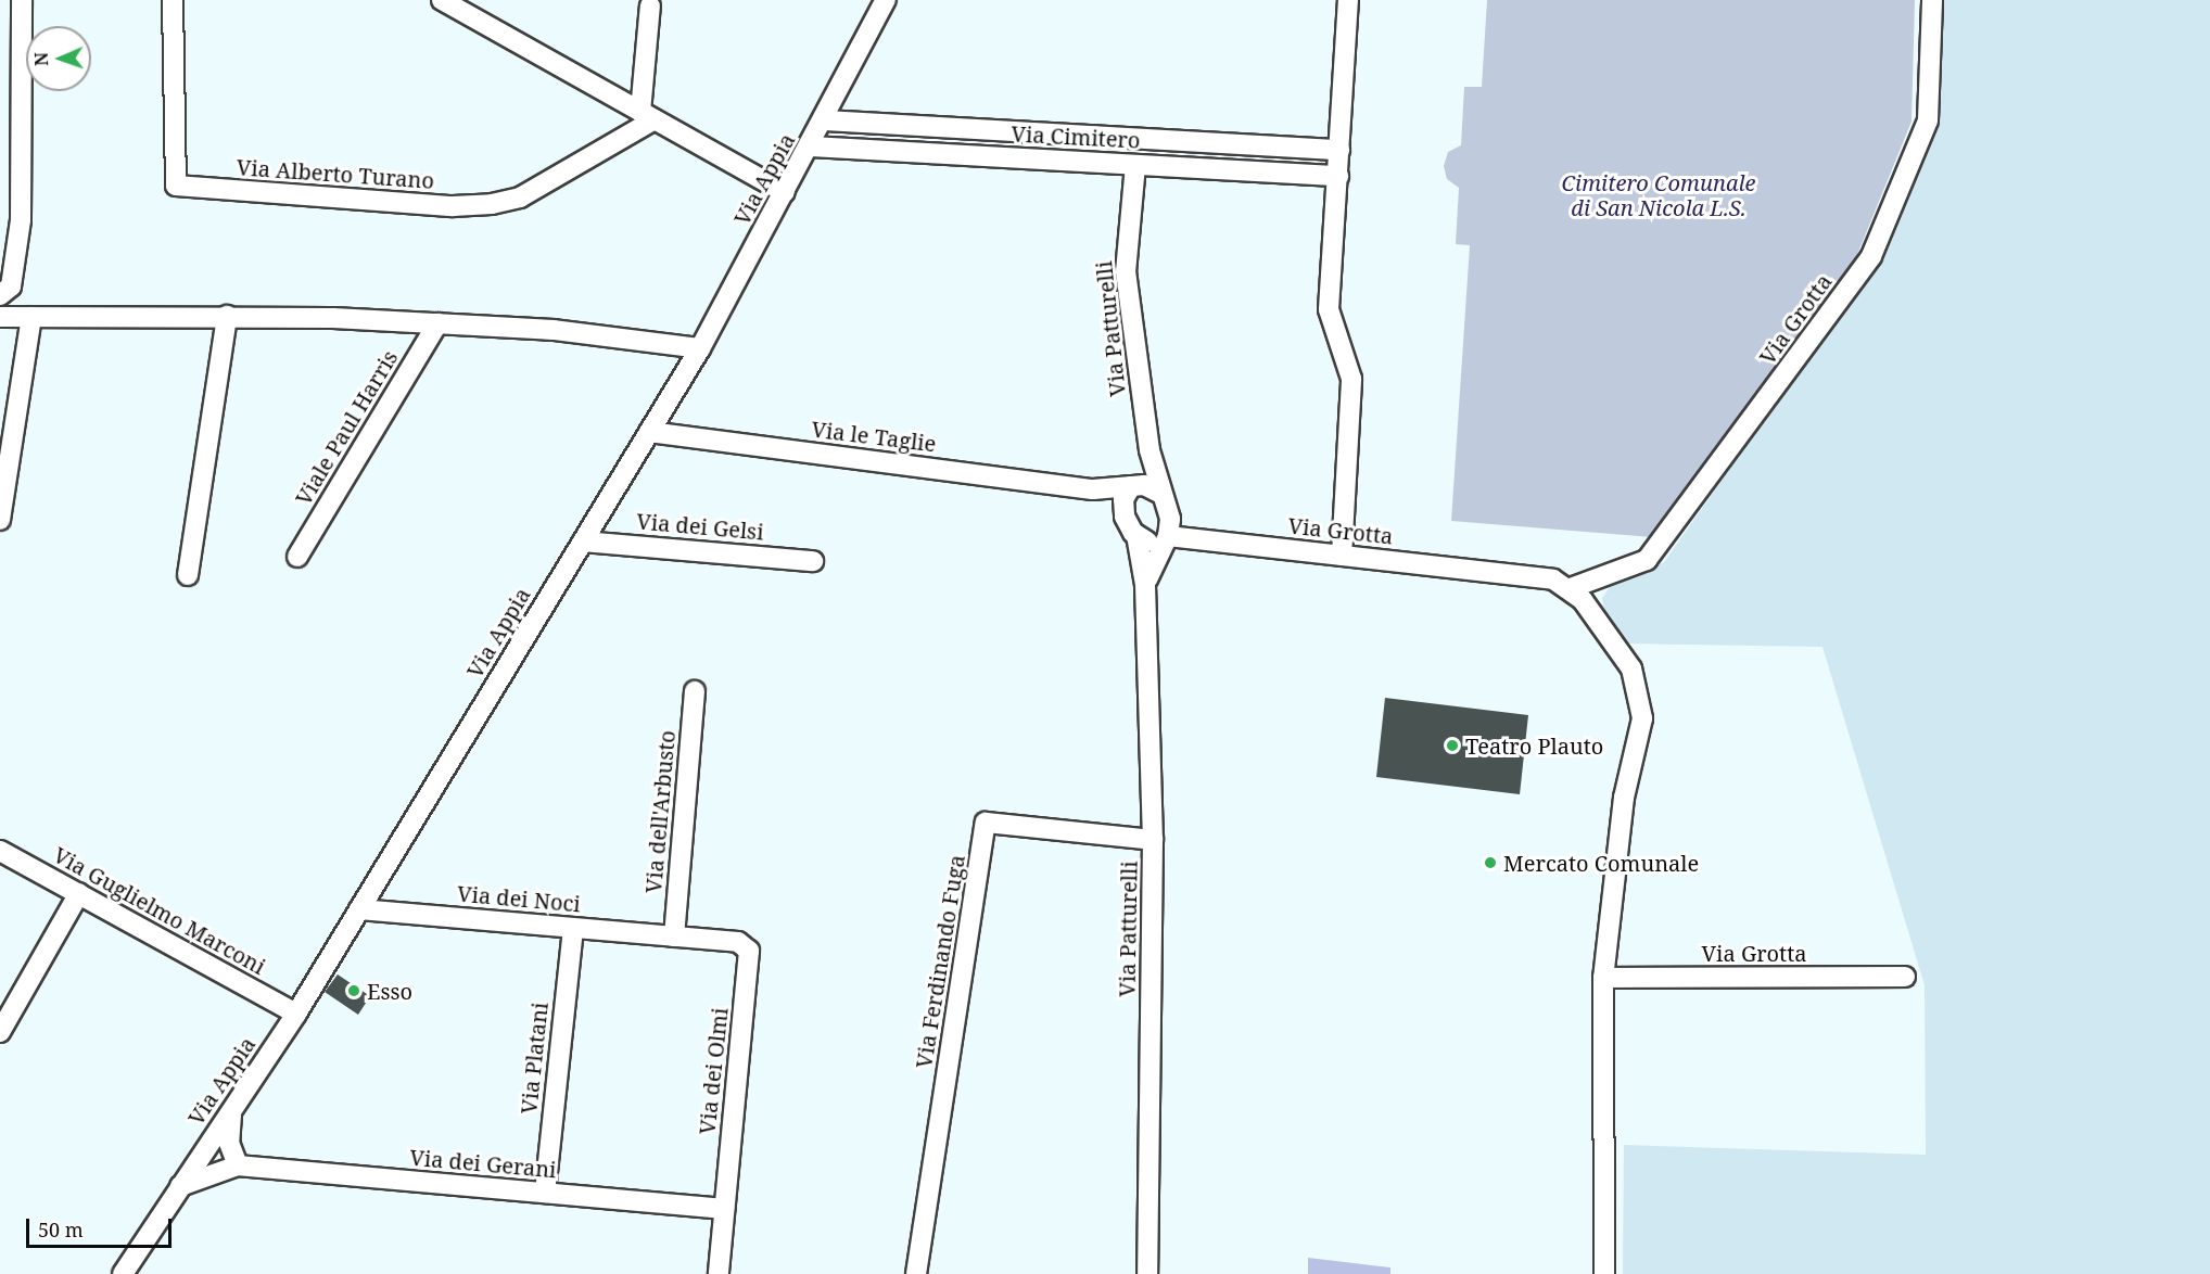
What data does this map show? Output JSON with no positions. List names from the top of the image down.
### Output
{
  "streets": {
    "street": [
      "Via Cimitero",
      "Via Alberto Turano",
      "Via Appia",
      "Via Grotta",
      "Via Patturelli",
      "Viale Paul Harris",
      "Via le Taglie",
      "Via dei Gelsi",
      "Via dell'Arbusto",
      "Via dei Noci",
      "Via Guglielmo Marconi",
      "Via Ferdinando Fuga",
      "Via Platani",
      "Via dei Olmi",
      "Via dei Gerani"
    ]
  },
  "crossings": [
    ["Via Cimitero", "Via Appia"],
    ["Via Cimitero", "Via Patturelli"],
    ["Via Appia", "Viale Paul Harris"],
    ["Via Appia", "Via le Taglie"],
    ["Via Appia", "Via dei Gelsi"],
    ["Via Appia", "Via dei Noci"],
    ["Via Appia", "Via Guglielmo Marconi"],
    ["Via Appia", "Via dei Gerani"],
    ["Via Grotta", "Via Patturelli"],
    ["Via Grotta", "Via le Taglie"],
    ["Via Patturelli", "Via le Taglie"],
    ["Via Patturelli", "Via Ferdinando Fuga"],
    ["Via dell'Arbusto", "Via dei Noci"],
    ["Via dell'Arbusto", "Via dei Olmi"],
    ["Via dei Noci", "Via Platani"],
    ["Via dei Noci", "Via dei Olmi"],
    ["Via Platani", "Via dei Gerani"],
    ["Via dei Olmi", "Via dei Gerani"]
  ],
  "parks": ["Cimitero Comunale di San Nicola L.S."],
  "places": ["Teatro Plauto", "Mercato Comunale", "Esso"],
  "scale_bar": "50 m",
  "north": "left"
}
